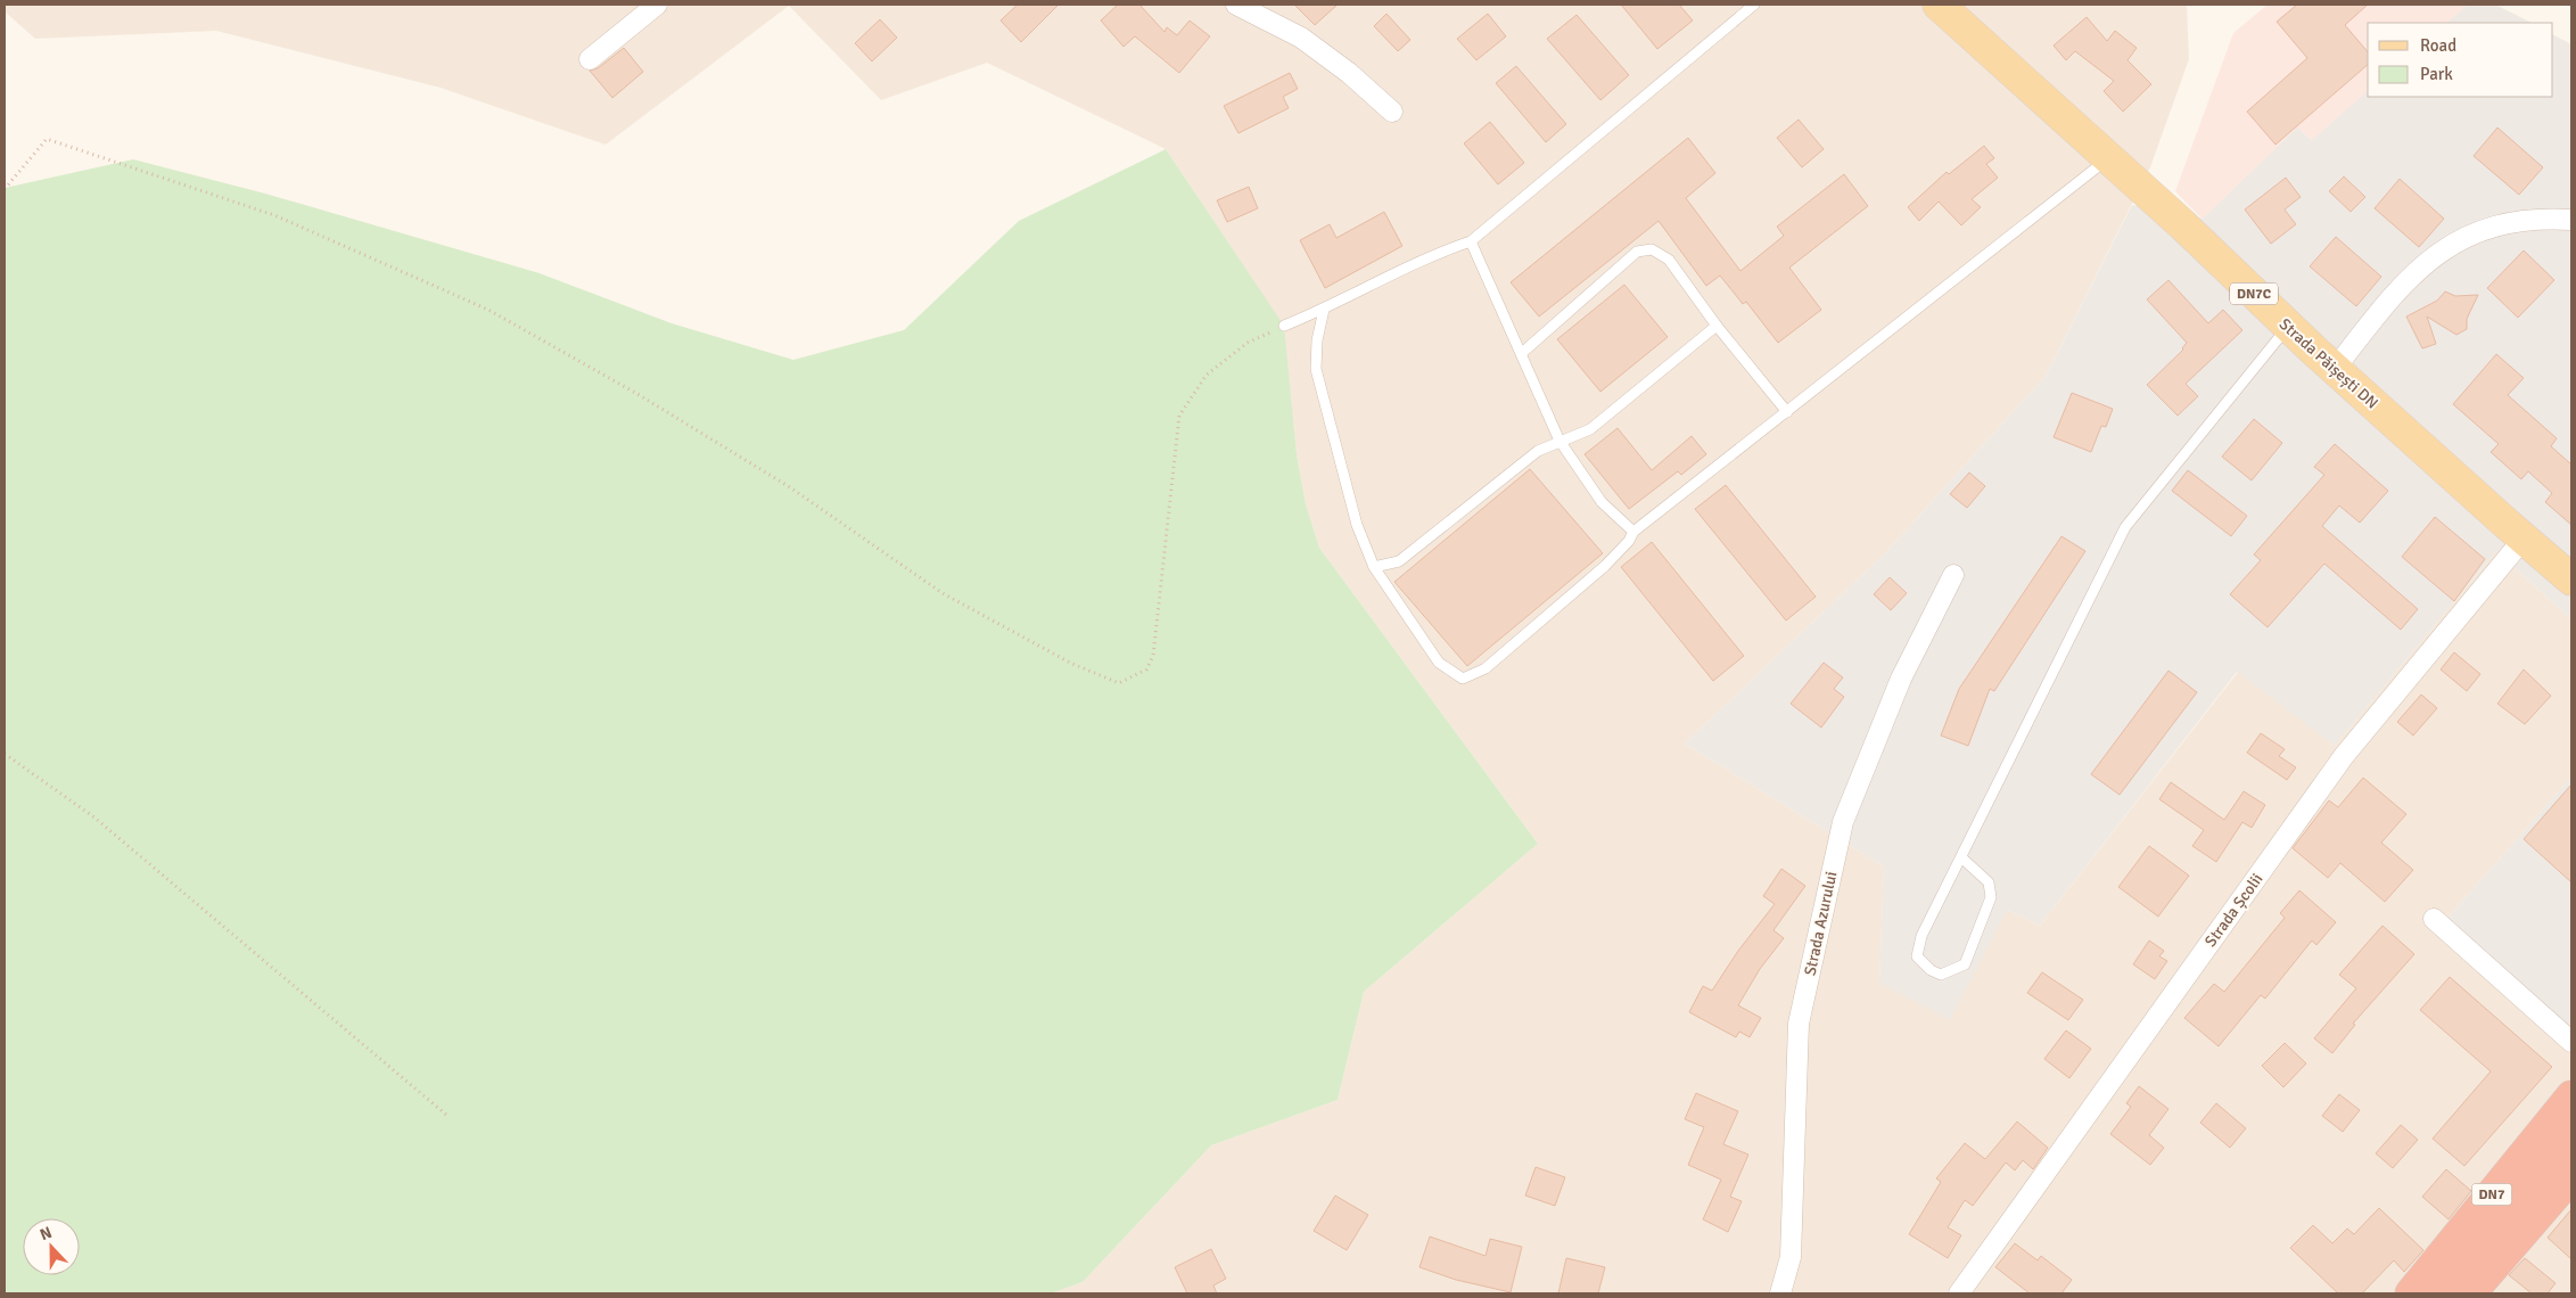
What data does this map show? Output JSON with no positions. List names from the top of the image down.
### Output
{
  "streets": {
    "highway": ["DN7"],
    "main road": ["DN7C", "Strada Păișești DN"],
    "street": ["Strada Școlii", "Strada Azurului"]
  },
  "crossings": [
    ["Strada Păișești DN", "Strada Școlii"]
  ],
  "legend": ["Road", "Park"],
  "north": "top"
}
